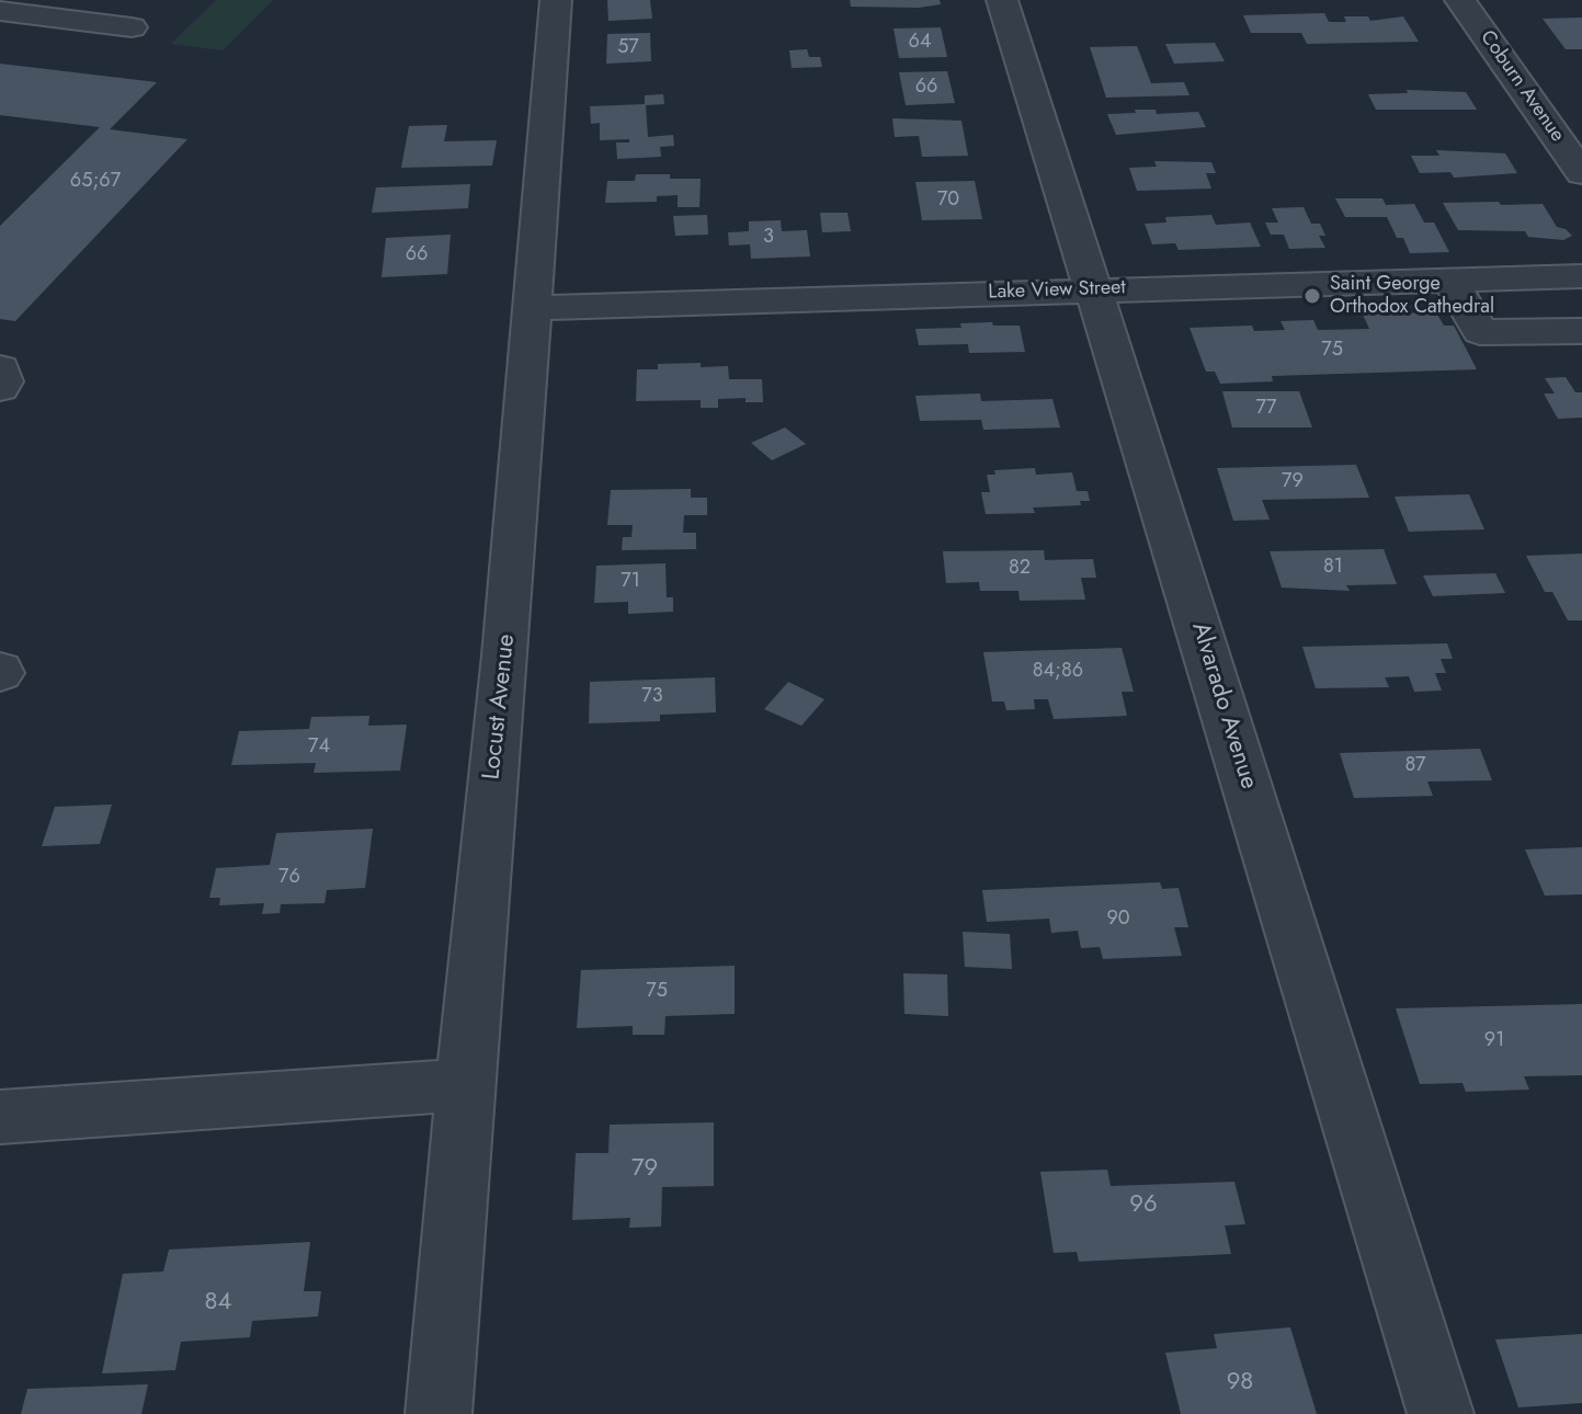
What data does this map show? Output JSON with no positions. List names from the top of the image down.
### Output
{
  "streets": {
    "street": [
      "Coburn Avenue",
      "Lake View Street",
      "Alvarado Avenue",
      "Locust Avenue"
    ]
  },
  "crossings": [
    ["Lake View Street", "Alvarado Avenue"],
    ["Lake View Street", "Locust Avenue"]
  ],
  "places": ["Saint George Orthodox Cathedral"],
  "house_numbers": [
    "64",
    "57",
    "66",
    "65;67",
    "70",
    "3",
    "66",
    "75",
    "77",
    "79",
    "81",
    "82",
    "71",
    "84;86",
    "73",
    "74",
    "87",
    "76",
    "90",
    "75",
    "91",
    "79",
    "96",
    "84",
    "98"
  ]
}
